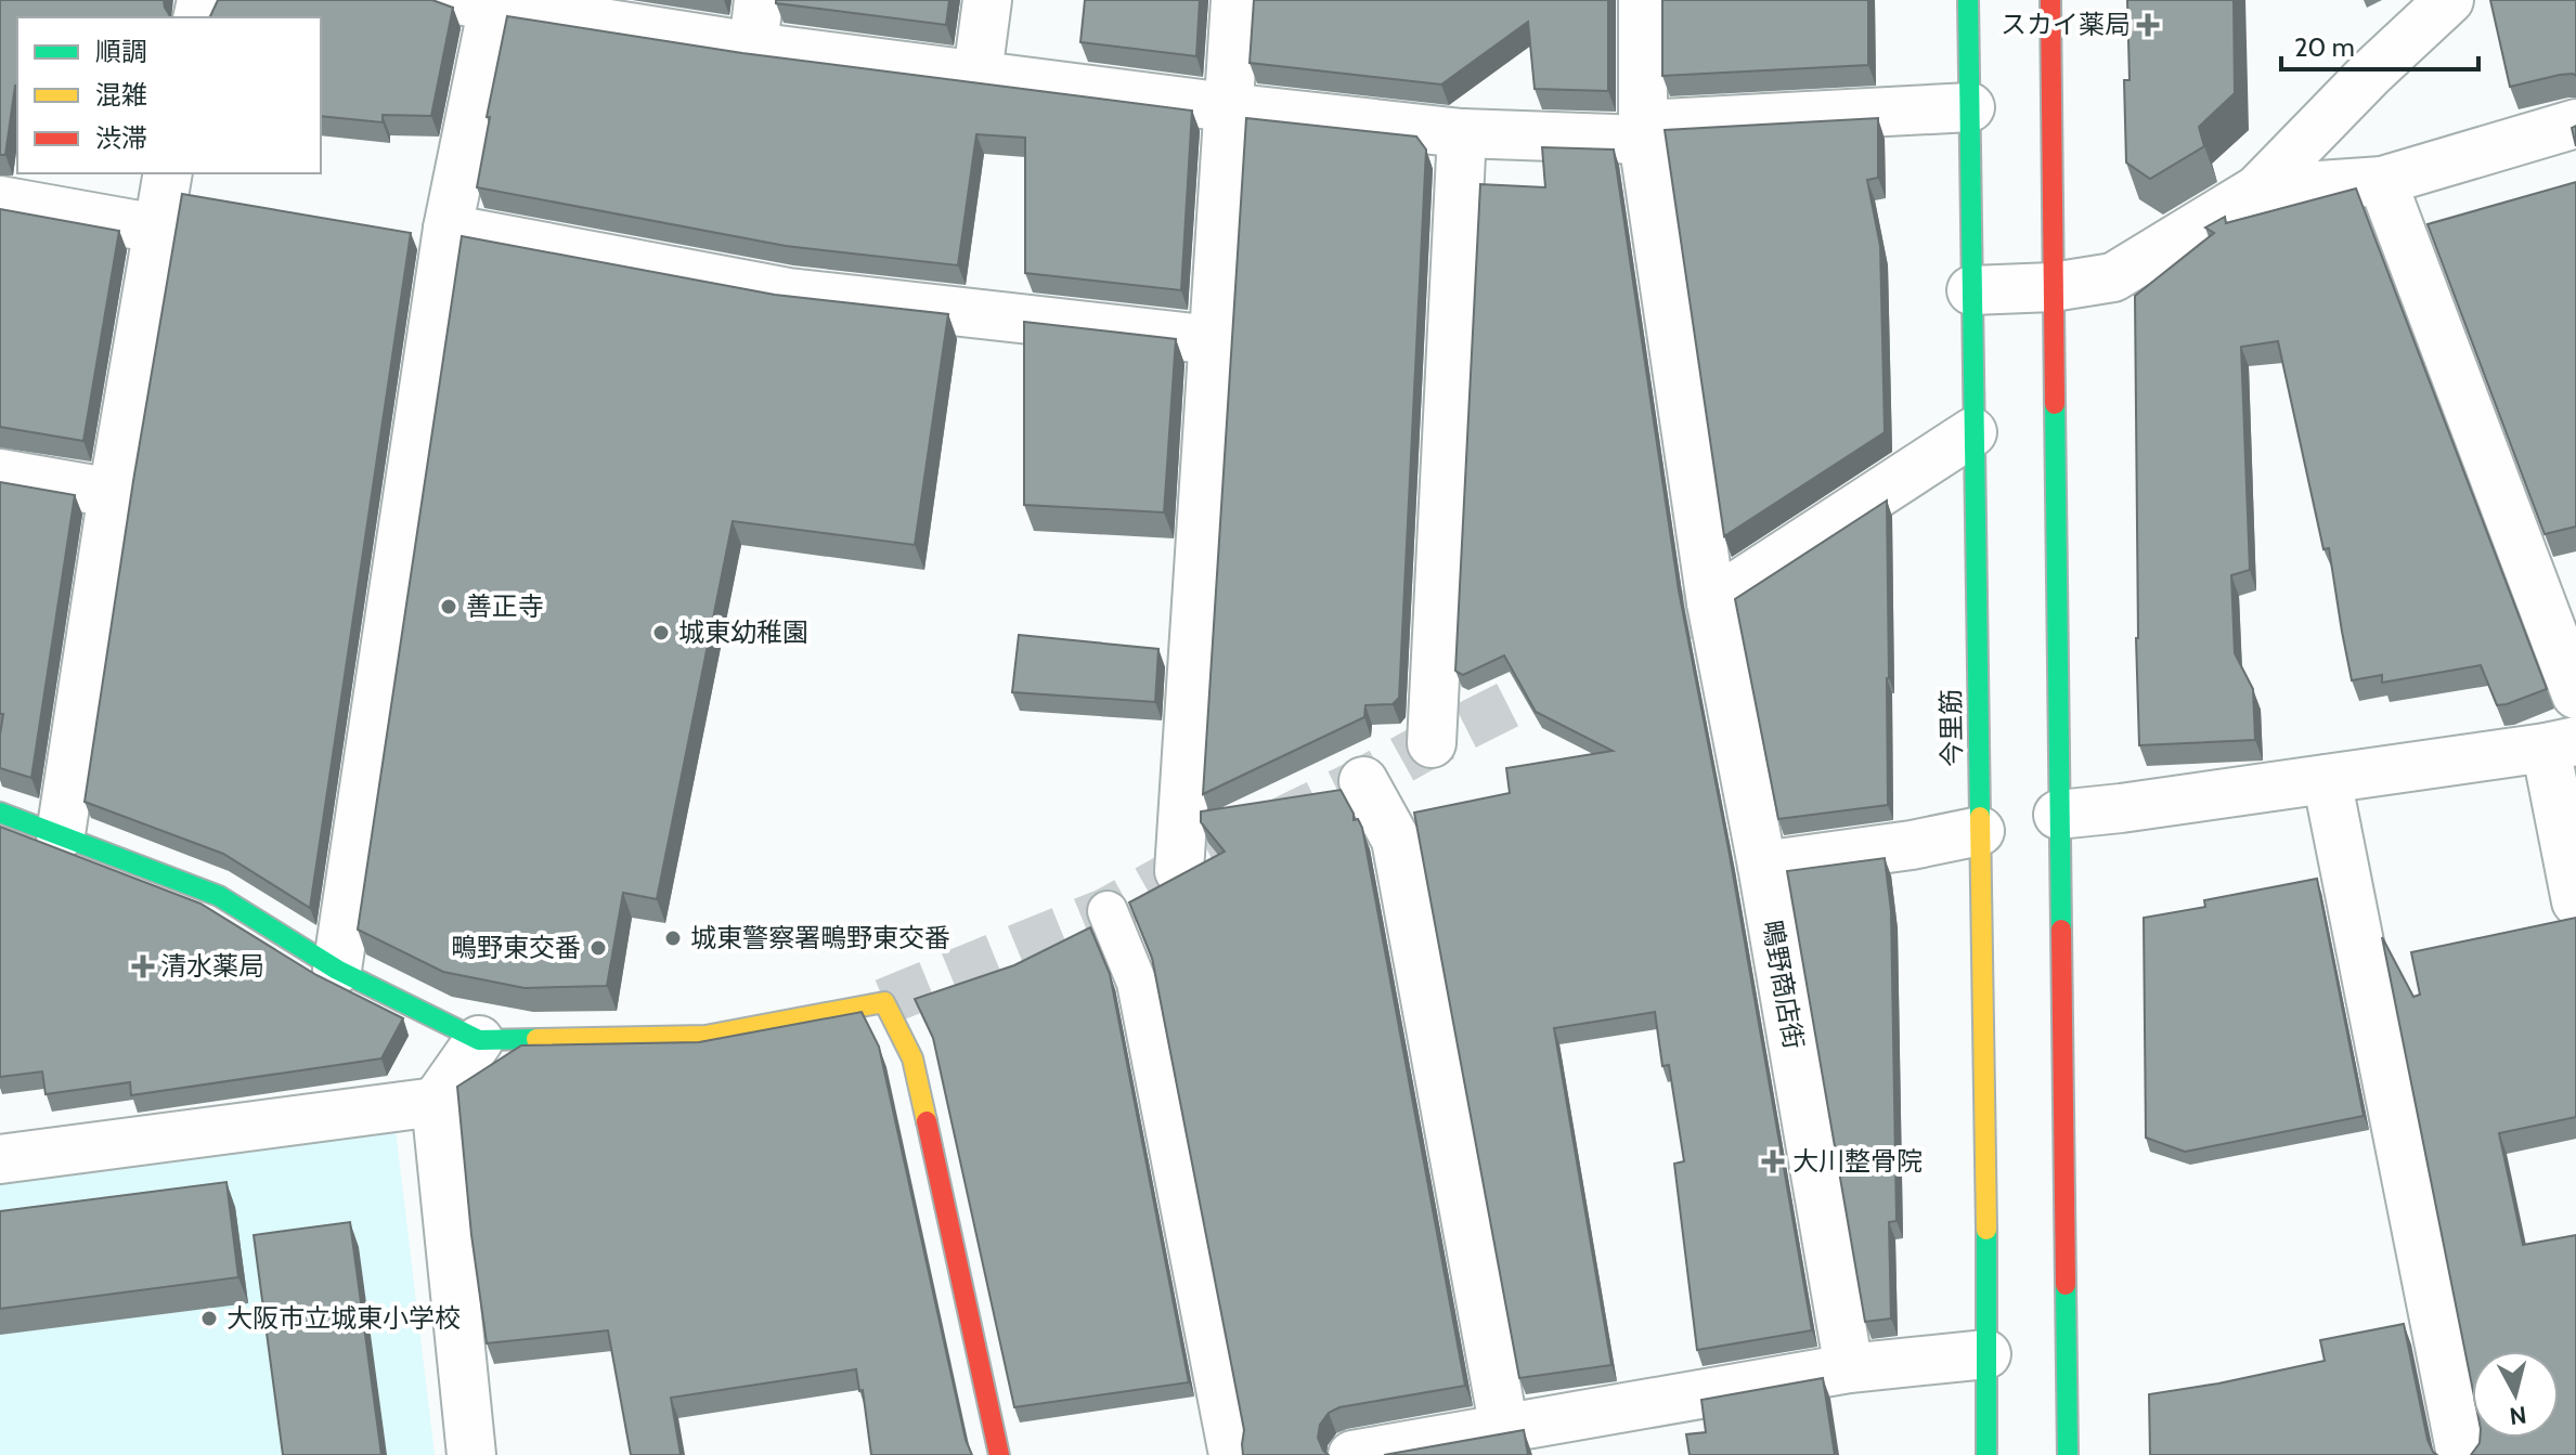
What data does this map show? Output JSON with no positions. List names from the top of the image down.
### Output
{
  "streets": {
    "main road": ["今里筋"],
    "street": ["鴫野商店街"]
  },
  "places": {
    "health": ["スカイ薬局", "清水薬局", "大川整骨院"],
    "other": [
      "善正寺",
      "城東幼稚園",
      "城東警察署鴫野東交番",
      "鴫野東交番",
      "大阪市立城東小学校"
    ]
  },
  "legend": ["順調", "混雑", "渋滞"],
  "scale_bar": "20 m",
  "north": "bottom"
}
